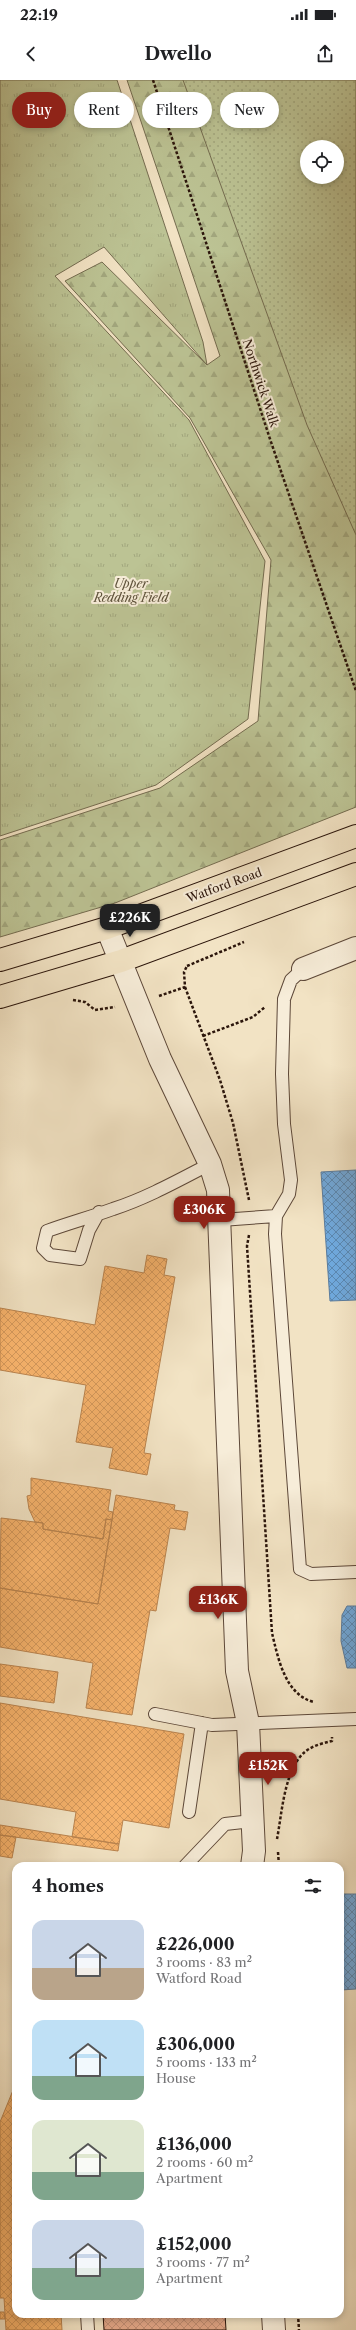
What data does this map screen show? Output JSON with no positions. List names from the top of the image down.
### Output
{
  "streets": {
    "main road": ["Watford Road"],
    "path": ["Northwick Walk"]
  },
  "parks": ["Upper Redding Field"],
  "page": {
    "status": "22:19",
    "header": "Dwello",
    "chip": [
      "Buy",
      "Rent",
      "Filters",
      "New"
    ],
    "price": [
      "£226K",
      "£306K",
      "£136K",
      "£152K"
    ],
    "heading": "4 homes",
    "list": [
      {
        "name": "£226,000",
        "note": "3 rooms · 83 m² · Watford Road"
      },
      {
        "name": "£306,000",
        "note": "5 rooms · 133 m² · House"
      },
      {
        "name": "£136,000",
        "note": "2 rooms · 60 m² · Apartment"
      },
      {
        "name": "£152,000",
        "note": "3 rooms · 77 m² · Apartment"
      }
    ]
  }
}
